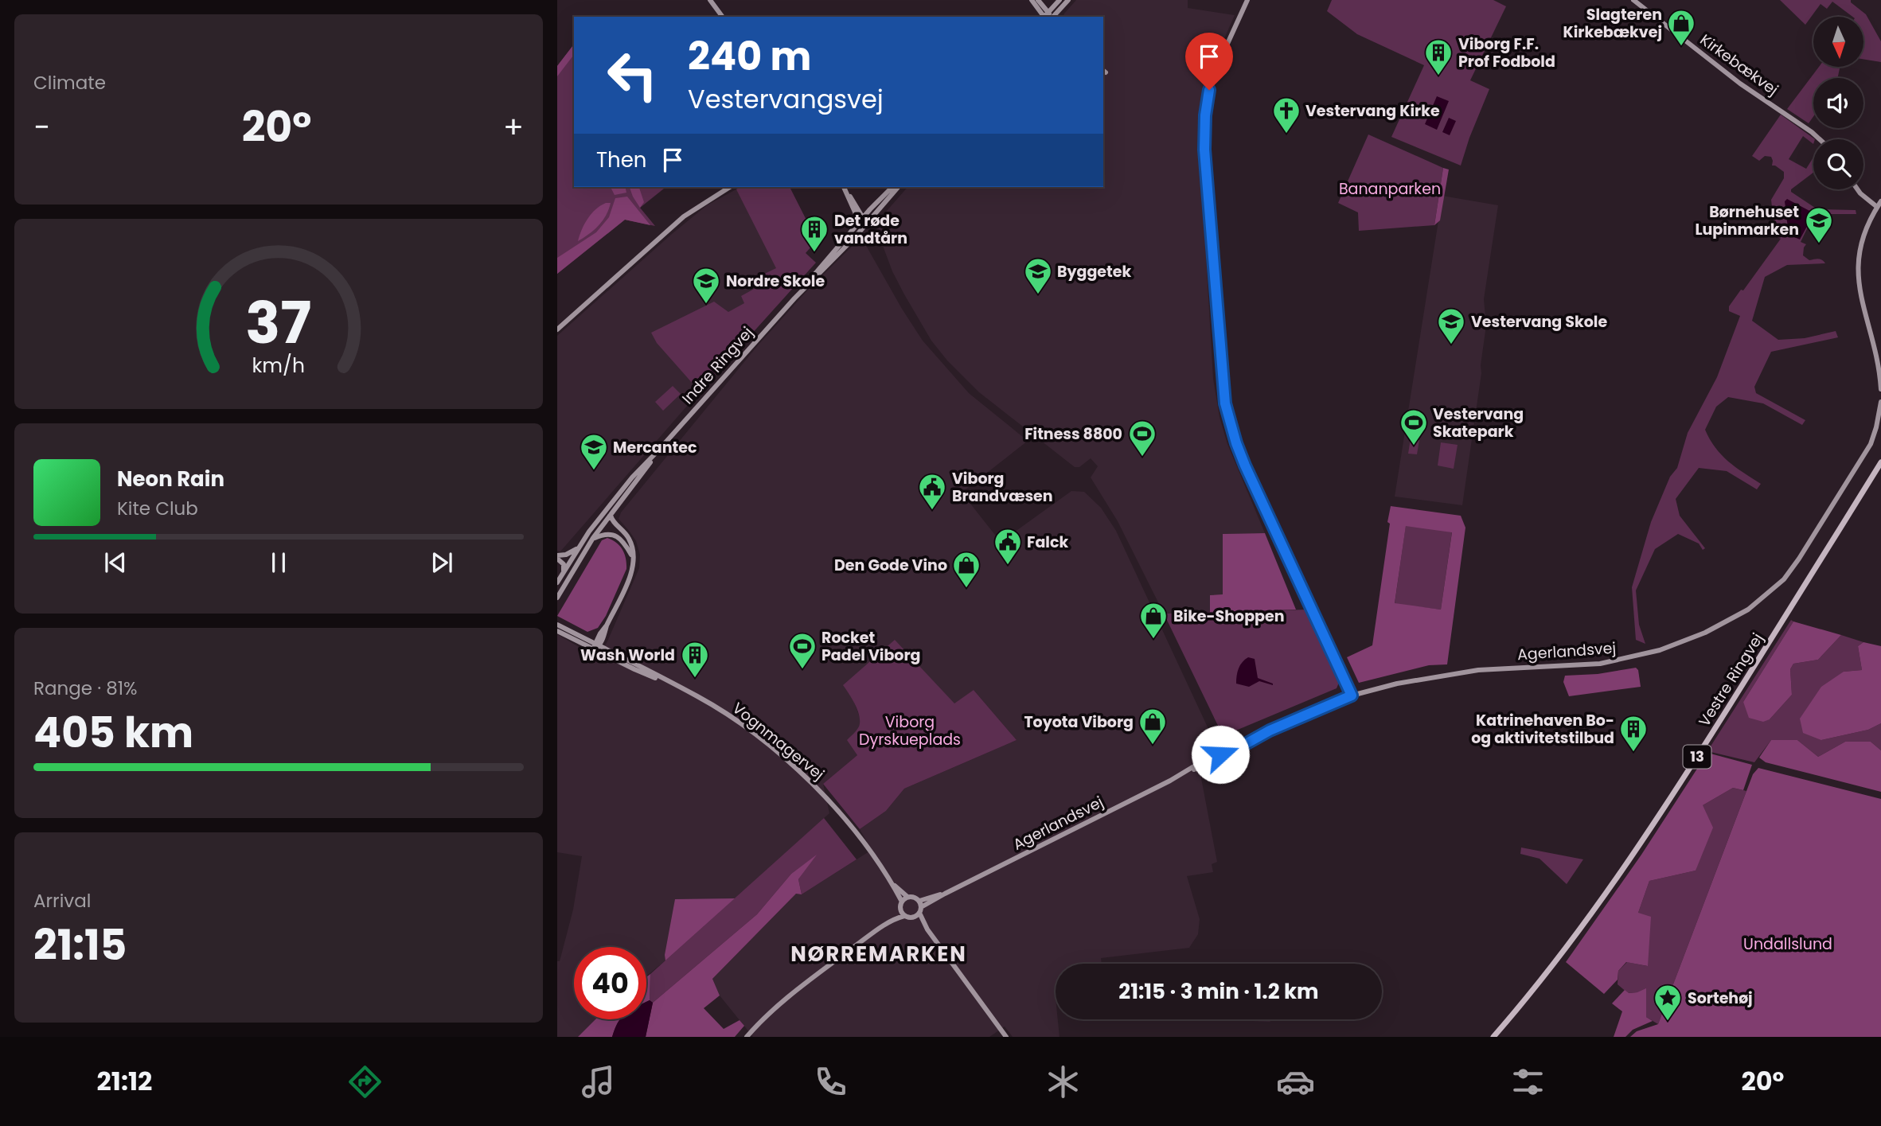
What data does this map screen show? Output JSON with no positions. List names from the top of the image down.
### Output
{
  "streets": {
    "main road": ["Vestre Ringvej", "13"],
    "street": [
      "Kirkebækvej",
      "Indre Ringvej",
      "Agerlandsvej",
      "Vognmagervej"
    ]
  },
  "crossings": [
    ["Agerlandsvej", "Vognmagervej"]
  ],
  "districts": ["NØRREMARKEN"],
  "parks": ["Bananparken", "Viborg Dyrskueplads", "Undallslund"],
  "places": {
    "shop": [
      "Slagteren Kirkebækvej",
      "Den Gode Vino",
      "Bike-Shoppen",
      "Toyota Viborg"
    ],
    "building": [
      "Viborg F.F. Prof Fodbold",
      "Det røde vandtårn",
      "Wash World",
      "Katrinehaven Bo- og aktivitetstilbud"
    ],
    "church": ["Vestervang Kirke"],
    "school or university": [
      "Børnehuset Lupinmarken",
      "Byggetek",
      "Nordre Skole",
      "Vestervang Skole",
      "Mercantec"
    ],
    "sports": ["Vestervang Skatepark", "Fitness 8800", "Rocket Padel Viborg"],
    "public building": ["Viborg Brandvæsen", "Falck"],
    "place": ["Sortehøj"]
  },
  "north": "bottom",
  "page": {
    "tile": [
      "Climate",
      ["Range · 81%", "405 km"],
      ["Arrival", "21:15"]
    ],
    "turn": ["240 m", "Vestervangsvej"],
    "heat": ["−", "20°", "+"],
    "then": "Then",
    "song": ["Neon Rain", "Kite Club"],
    "limit": "40",
    "trip": "21:15 · 3 min · 1.2 km",
    "tabs": ["21:12", "20°"],
    "gauge": ["37", "km/h"]
  }
}
